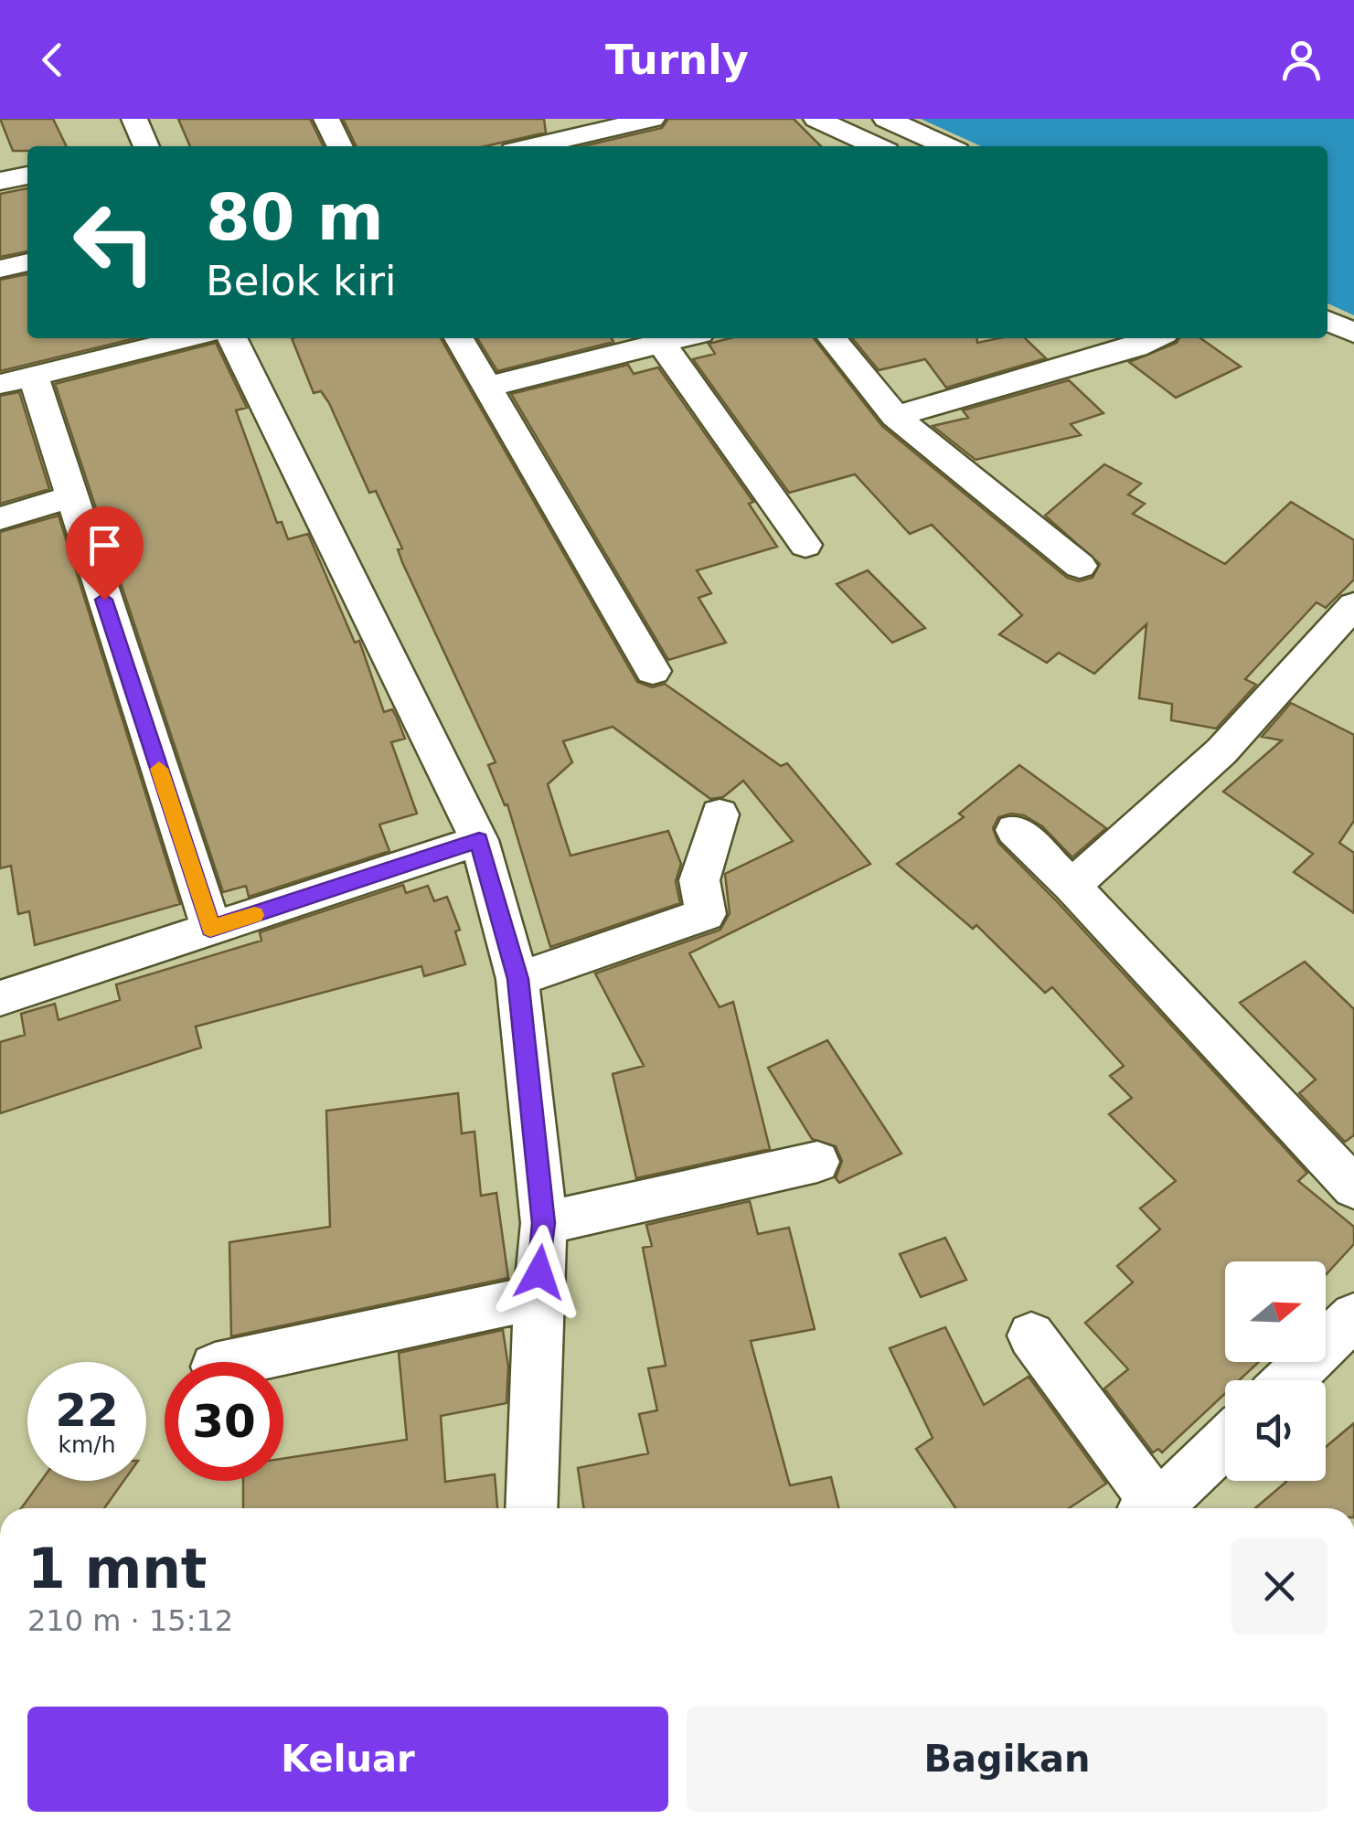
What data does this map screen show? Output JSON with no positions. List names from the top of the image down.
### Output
{
  "north": "right",
  "page": {
    "header": "Turnly",
    "turn": ["80 m", "Belok kiri"],
    "speed": "22 km/h",
    "limit": "30",
    "heading": ["1 mnt", "210 m · 15:12"],
    "buttons": ["Keluar", "Bagikan"]
  }
}
